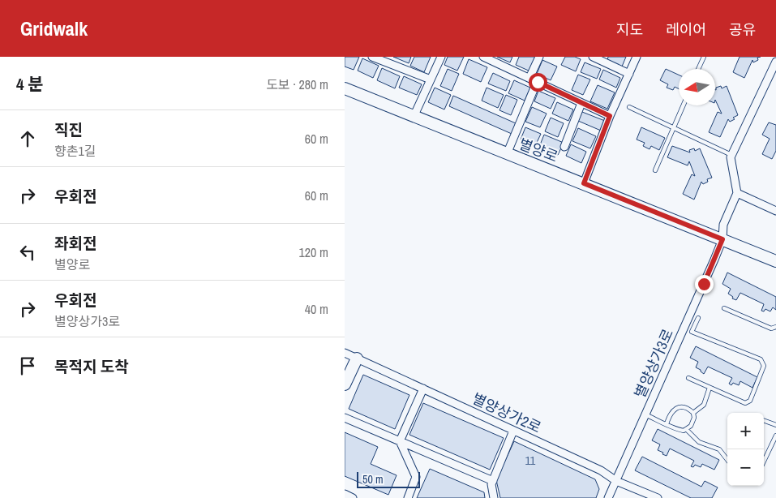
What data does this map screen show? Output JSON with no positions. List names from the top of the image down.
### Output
{
  "streets": {
    "street": ["별양로", "별양상가3로", "별양상가2로"]
  },
  "crossings": [
    ["별양로", "별양상가3로"],
    ["별양상가3로", "별양상가2로"]
  ],
  "house_numbers": ["11"],
  "scale_bar": "50 m",
  "north": "left",
  "page": {
    "header": "Gridwalk",
    "nav": ["지도", "레이어", "공유"],
    "heading": ["4 분", "도보 · 280 m"],
    "list": [
      ["직진", "향촌1길", "60 m"],
      ["우회전", "60 m"],
      ["좌회전", "별양로", "120 m"],
      ["우회전", "별양상가3로", "40 m"],
      "목적지 도착"
    ],
    "map_buttons": ["+", "−"],
    "scale": "50 m"
  }
}
